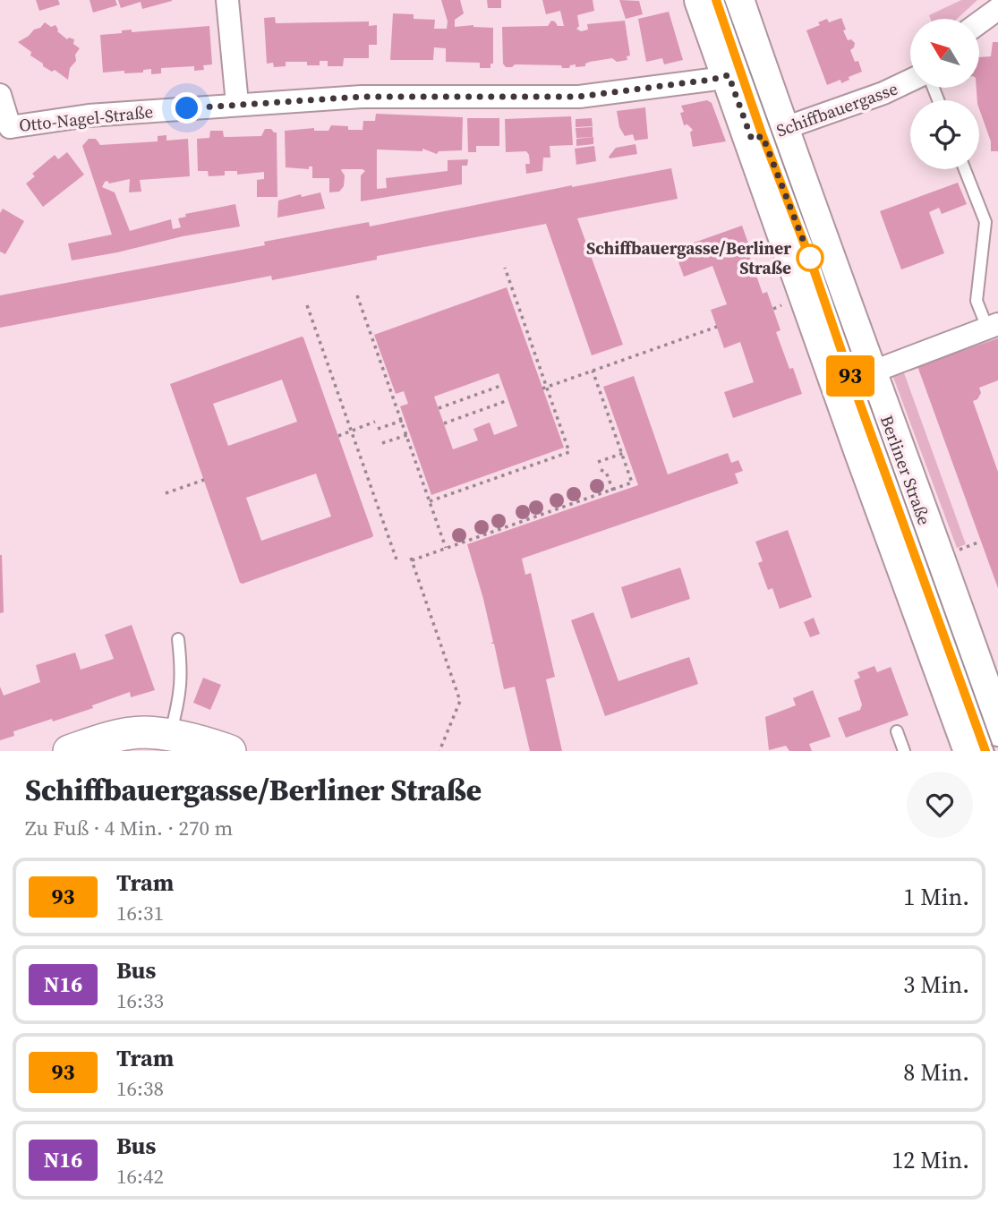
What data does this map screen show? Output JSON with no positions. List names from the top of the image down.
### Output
{
  "streets": {
    "main road": ["Berliner Straße"],
    "street": ["Schiffbauergasse", "Otto-Nagel-Straße"]
  },
  "crossings": [
    ["Schiffbauergasse", "Berliner Straße"],
    ["Otto-Nagel-Straße", "Berliner Straße"]
  ],
  "places": ["Schiffbauergasse/Berliner Straße"],
  "lines": ["tram line 93"],
  "north": "top left",
  "page": {
    "on_map": "93",
    "heading": ["Schiffbauergasse/Berliner Straße", "Zu Fuß · 4 Min. · 270 m"],
    "list": [
      {
        "mark": "93",
        "name": "Tram",
        "note": "16:31",
        "value": "1 Min."
      },
      {
        "mark": "N16",
        "name": "Bus",
        "note": "16:33",
        "value": "3 Min."
      },
      {
        "mark": "93",
        "name": "Tram",
        "note": "16:38",
        "value": "8 Min."
      },
      {
        "mark": "N16",
        "name": "Bus",
        "note": "16:42",
        "value": "12 Min."
      }
    ]
  }
}
